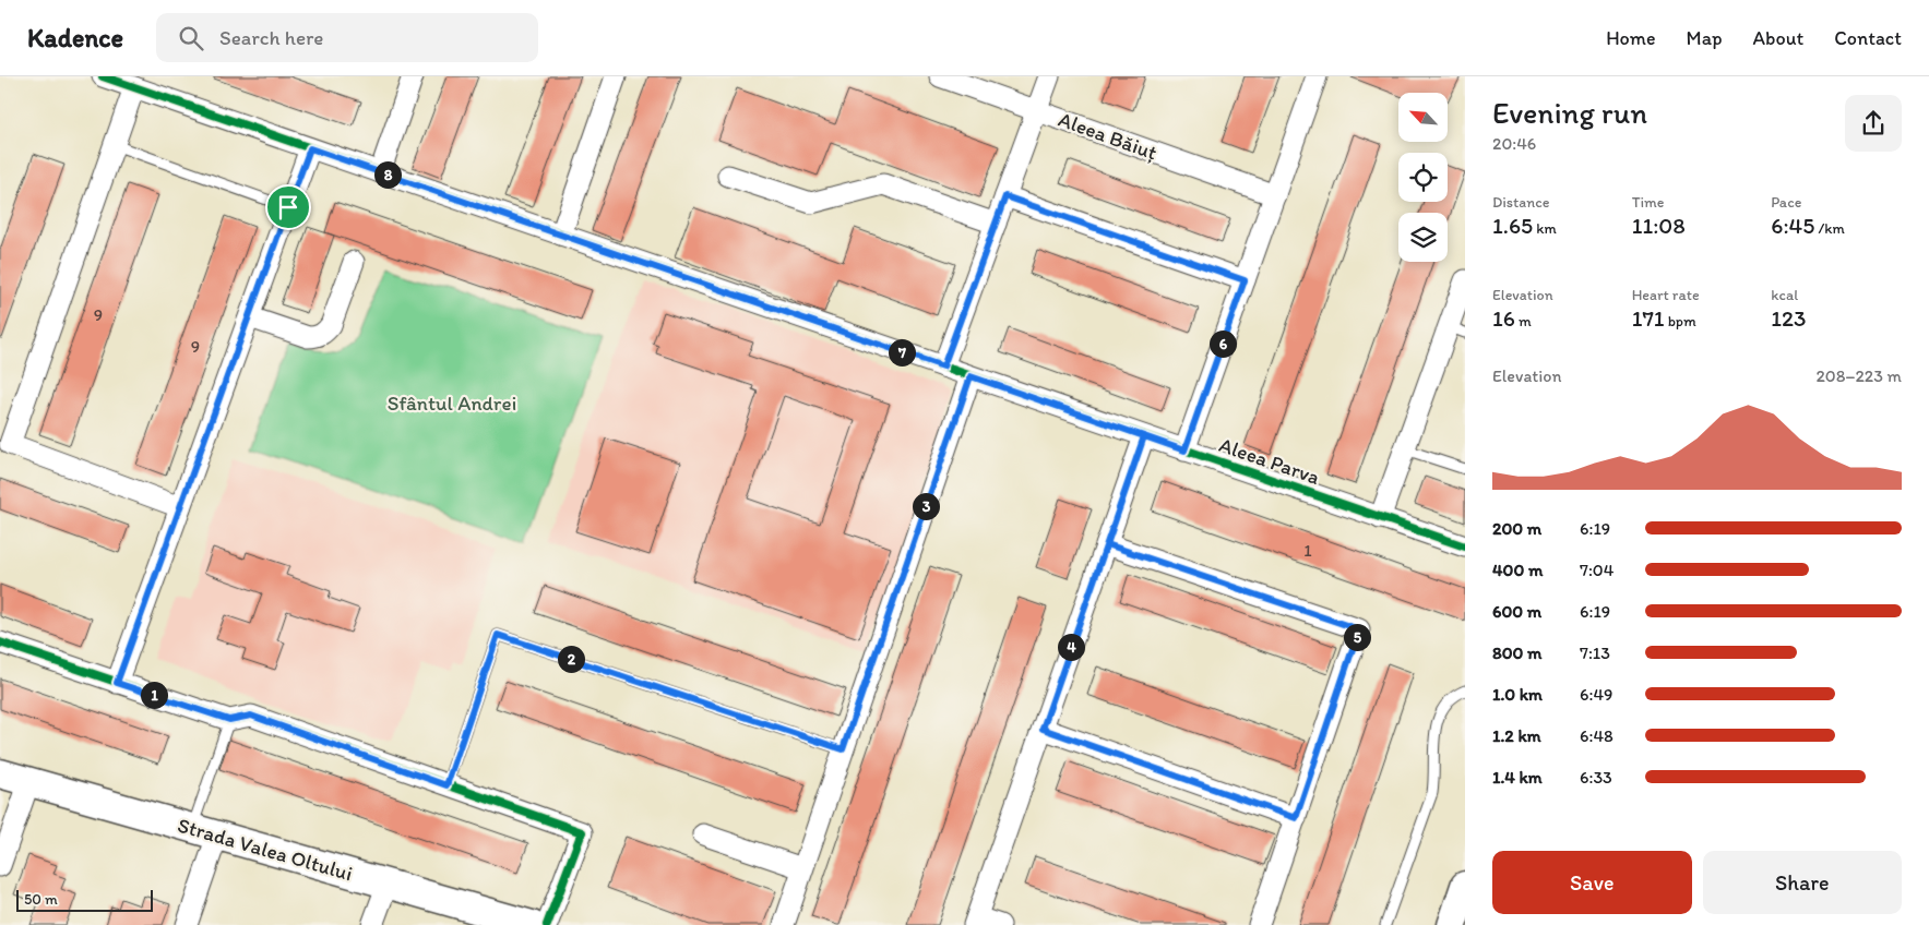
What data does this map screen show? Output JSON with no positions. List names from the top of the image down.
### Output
{
  "streets": {
    "main road": ["Strada Valea Oltului"],
    "street": ["Aleea Băiuț", "Aleea Parva"]
  },
  "parks": ["Sfântul Andrei"],
  "house_numbers": ["9", "9", "1"],
  "scale_bar": "50 m",
  "north": "top left",
  "page": {
    "header": "Kadence",
    "search": "Search here",
    "nav": [
      "Home",
      "Map",
      "About",
      "Contact"
    ],
    "heading": ["Evening run", "20:46"],
    "pins": [
      "8",
      "6",
      "7",
      "3",
      "5",
      "4",
      "2",
      "1"
    ],
    "stats": [
      ["Distance", "1.65 km"],
      ["Time", "11:08"],
      ["Pace", "6:45 /km"],
      ["Elevation", "16 m"],
      ["Heart rate", "171 bpm"],
      ["kcal", "123"]
    ],
    "chart": ["Elevation", "208–223 m"],
    "list": [
      {
        "name": "200 m",
        "note": "6:19"
      },
      {
        "name": "400 m",
        "note": "7:04"
      },
      {
        "name": "600 m",
        "note": "6:19"
      },
      {
        "name": "800 m",
        "note": "7:13"
      },
      {
        "name": "1.0 km",
        "note": "6:49"
      },
      {
        "name": "1.2 km",
        "note": "6:48"
      },
      {
        "name": "1.4 km",
        "note": "6:33"
      }
    ],
    "buttons": ["Save", "Share"],
    "scale": "50 m"
  }
}
